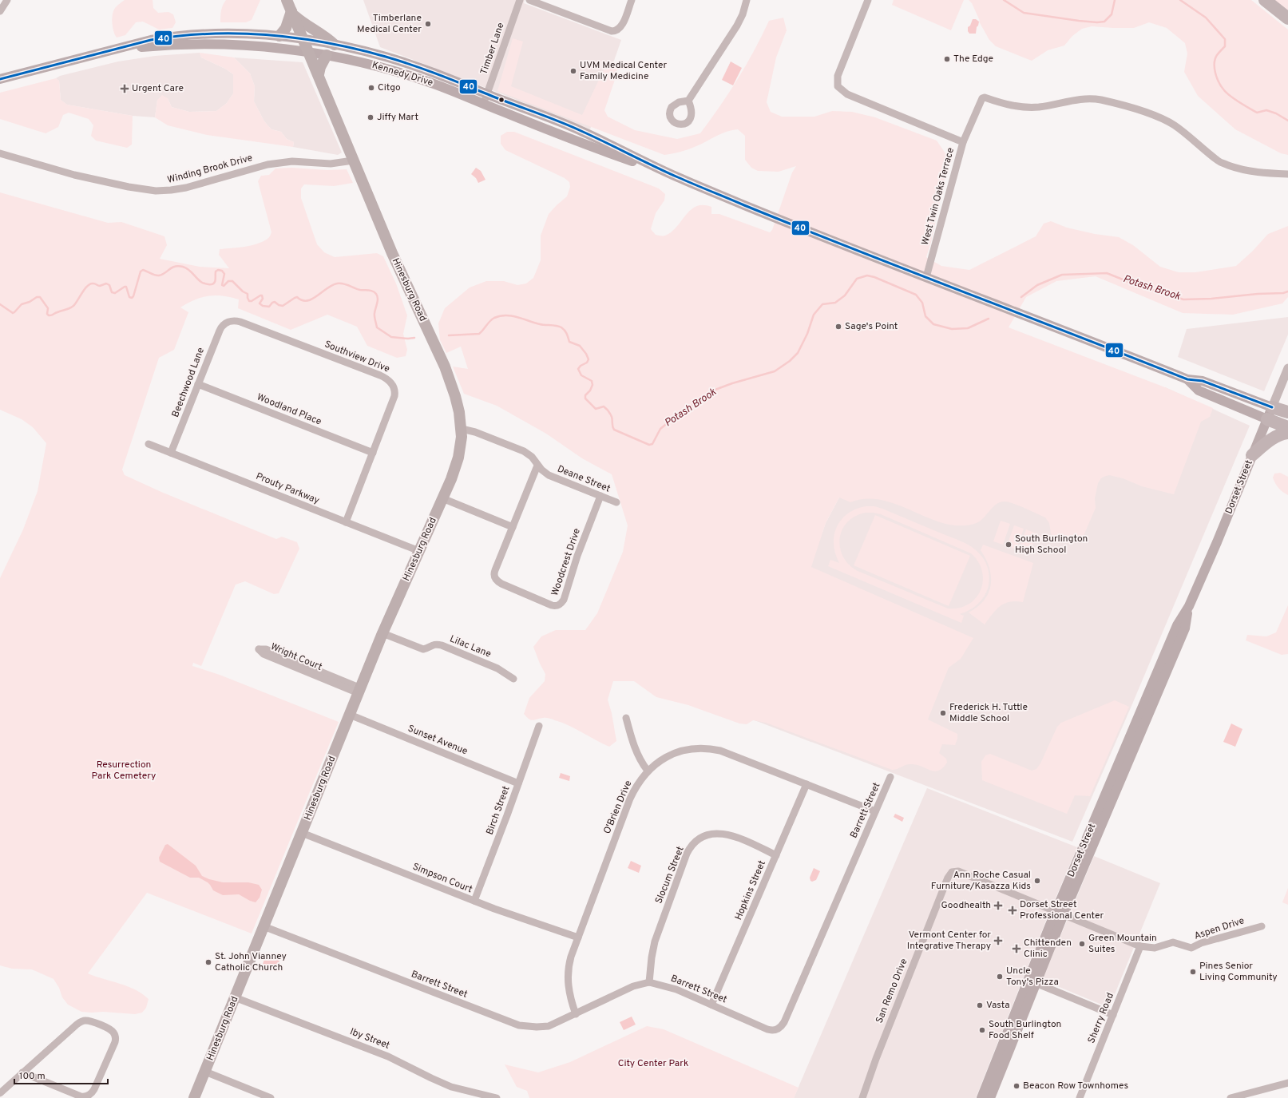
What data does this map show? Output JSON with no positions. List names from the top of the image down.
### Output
{
  "streets": {
    "main road": ["Kennedy Drive", "Hinesburg Road", "Dorset Street"],
    "street": [
      "Timber Lane",
      "Winding Brook Drive",
      "West Twin Oaks Terrace",
      "Southview Drive",
      "Beechwood Lane",
      "Woodland Place",
      "Deane Street",
      "Prouty Parkway",
      "Woodcrest Drive",
      "Lilac Lane",
      "Wright Court",
      "Sunset Avenue",
      "O'Brien Drive",
      "Birch Street",
      "Barrett Street",
      "Slocum Street",
      "Simpson Court",
      "Hopkins Street",
      "Aspen Drive",
      "San Remo Drive",
      "Sherry Road",
      "Iby Street"
    ]
  },
  "crossings": [
    ["Timber Lane", "Kennedy Drive"],
    ["Kennedy Drive", "West Twin Oaks Terrace"],
    ["Kennedy Drive", "Hinesburg Road"],
    ["Kennedy Drive", "Dorset Street"],
    ["Winding Brook Drive", "Hinesburg Road"],
    ["Hinesburg Road", "Deane Street"],
    ["Hinesburg Road", "Prouty Parkway"],
    ["Hinesburg Road", "Lilac Lane"],
    ["Hinesburg Road", "Wright Court"],
    ["Hinesburg Road", "Sunset Avenue"],
    ["Hinesburg Road", "Barrett Street"],
    ["Hinesburg Road", "Simpson Court"],
    ["Hinesburg Road", "Iby Street"],
    ["Southview Drive", "Beechwood Lane"],
    ["Southview Drive", "Woodland Place"],
    ["Southview Drive", "Prouty Parkway"],
    ["Beechwood Lane", "Woodland Place"],
    ["Beechwood Lane", "Prouty Parkway"],
    ["Deane Street", "Woodcrest Drive"],
    ["Dorset Street", "Aspen Drive"],
    ["Dorset Street", "San Remo Drive"],
    ["Sunset Avenue", "Birch Street"],
    ["O'Brien Drive", "Barrett Street"],
    ["O'Brien Drive", "Simpson Court"],
    ["O'Brien Drive", "Hopkins Street"],
    ["Birch Street", "Simpson Court"],
    ["Barrett Street", "Slocum Street"],
    ["Barrett Street", "Hopkins Street"],
    ["Slocum Street", "Hopkins Street"],
    ["Aspen Drive", "San Remo Drive"],
    ["Aspen Drive", "Sherry Road"]
  ],
  "water": ["Potash Brook"],
  "parks": ["Resurrection Park Cemetery", "City Center Park"],
  "places": {
    "other": [
      "Timberlane Medical Center",
      "The Edge",
      "UVM Medical Center Family Medicine",
      "Citgo",
      "Jiffy Mart",
      "Sage's Point",
      "South Burlington High School",
      "Frederick H. Tuttle Middle School",
      "Ann Roche Casual Furniture/Kasazza Kids",
      "Green Mountain Suites",
      "St. John Vianney Catholic Church",
      "Pines Senior Living Community",
      "Uncle Tony's Pizza",
      "Vasta",
      "South Burlington Food Shelf",
      "Beacon Row Townhomes"
    ],
    "health": [
      "Urgent Care",
      "Goodhealth",
      "Dorset Street Professional Center",
      "Vermont Center for Integrative Therapy",
      "Chittenden Clinic"
    ]
  },
  "lines": ["transit line 40"],
  "scale_bar": "100 m"
}
